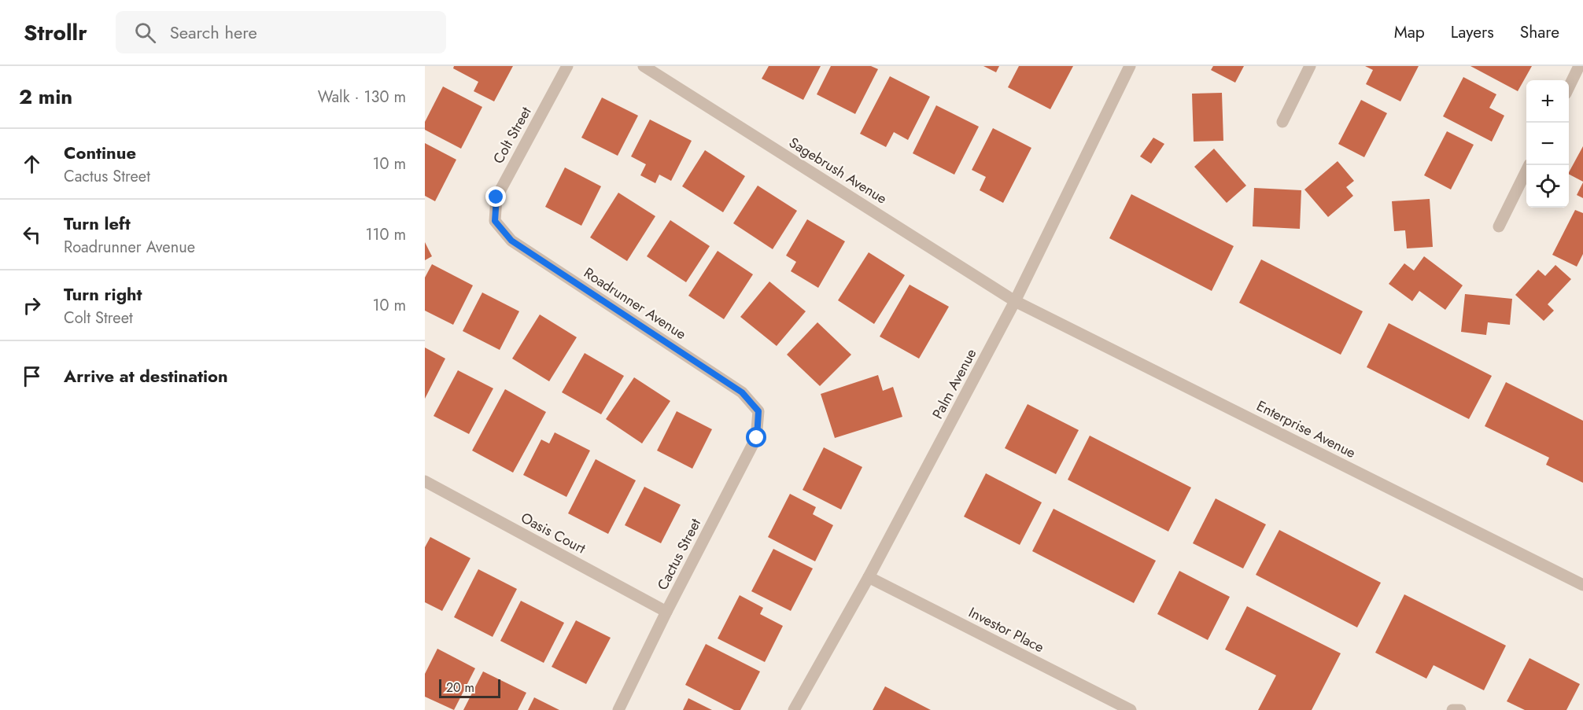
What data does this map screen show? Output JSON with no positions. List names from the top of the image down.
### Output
{
  "streets": {
    "street": [
      "Colt Street",
      "Sagebrush Avenue",
      "Roadrunner Avenue",
      "Palm Avenue",
      "Enterprise Avenue",
      "Oasis Court",
      "Cactus Street",
      "Investor Place"
    ]
  },
  "crossings": [
    ["Colt Street", "Roadrunner Avenue"],
    ["Sagebrush Avenue", "Palm Avenue"],
    ["Sagebrush Avenue", "Enterprise Avenue"],
    ["Roadrunner Avenue", "Cactus Street"],
    ["Palm Avenue", "Enterprise Avenue"],
    ["Palm Avenue", "Investor Place"],
    ["Oasis Court", "Cactus Street"]
  ],
  "scale_bar": "20 m",
  "page": {
    "header": "Strollr",
    "search": "Search here",
    "nav": ["Map", "Layers", "Share"],
    "heading": ["2 min", "Walk · 130 m"],
    "map_buttons": ["+", "−"],
    "list": [
      ["Continue", "Cactus Street", "10 m"],
      ["Turn left", "Roadrunner Avenue", "110 m"],
      ["Turn right", "Colt Street", "10 m"],
      "Arrive at destination"
    ],
    "scale": "20 m"
  }
}
